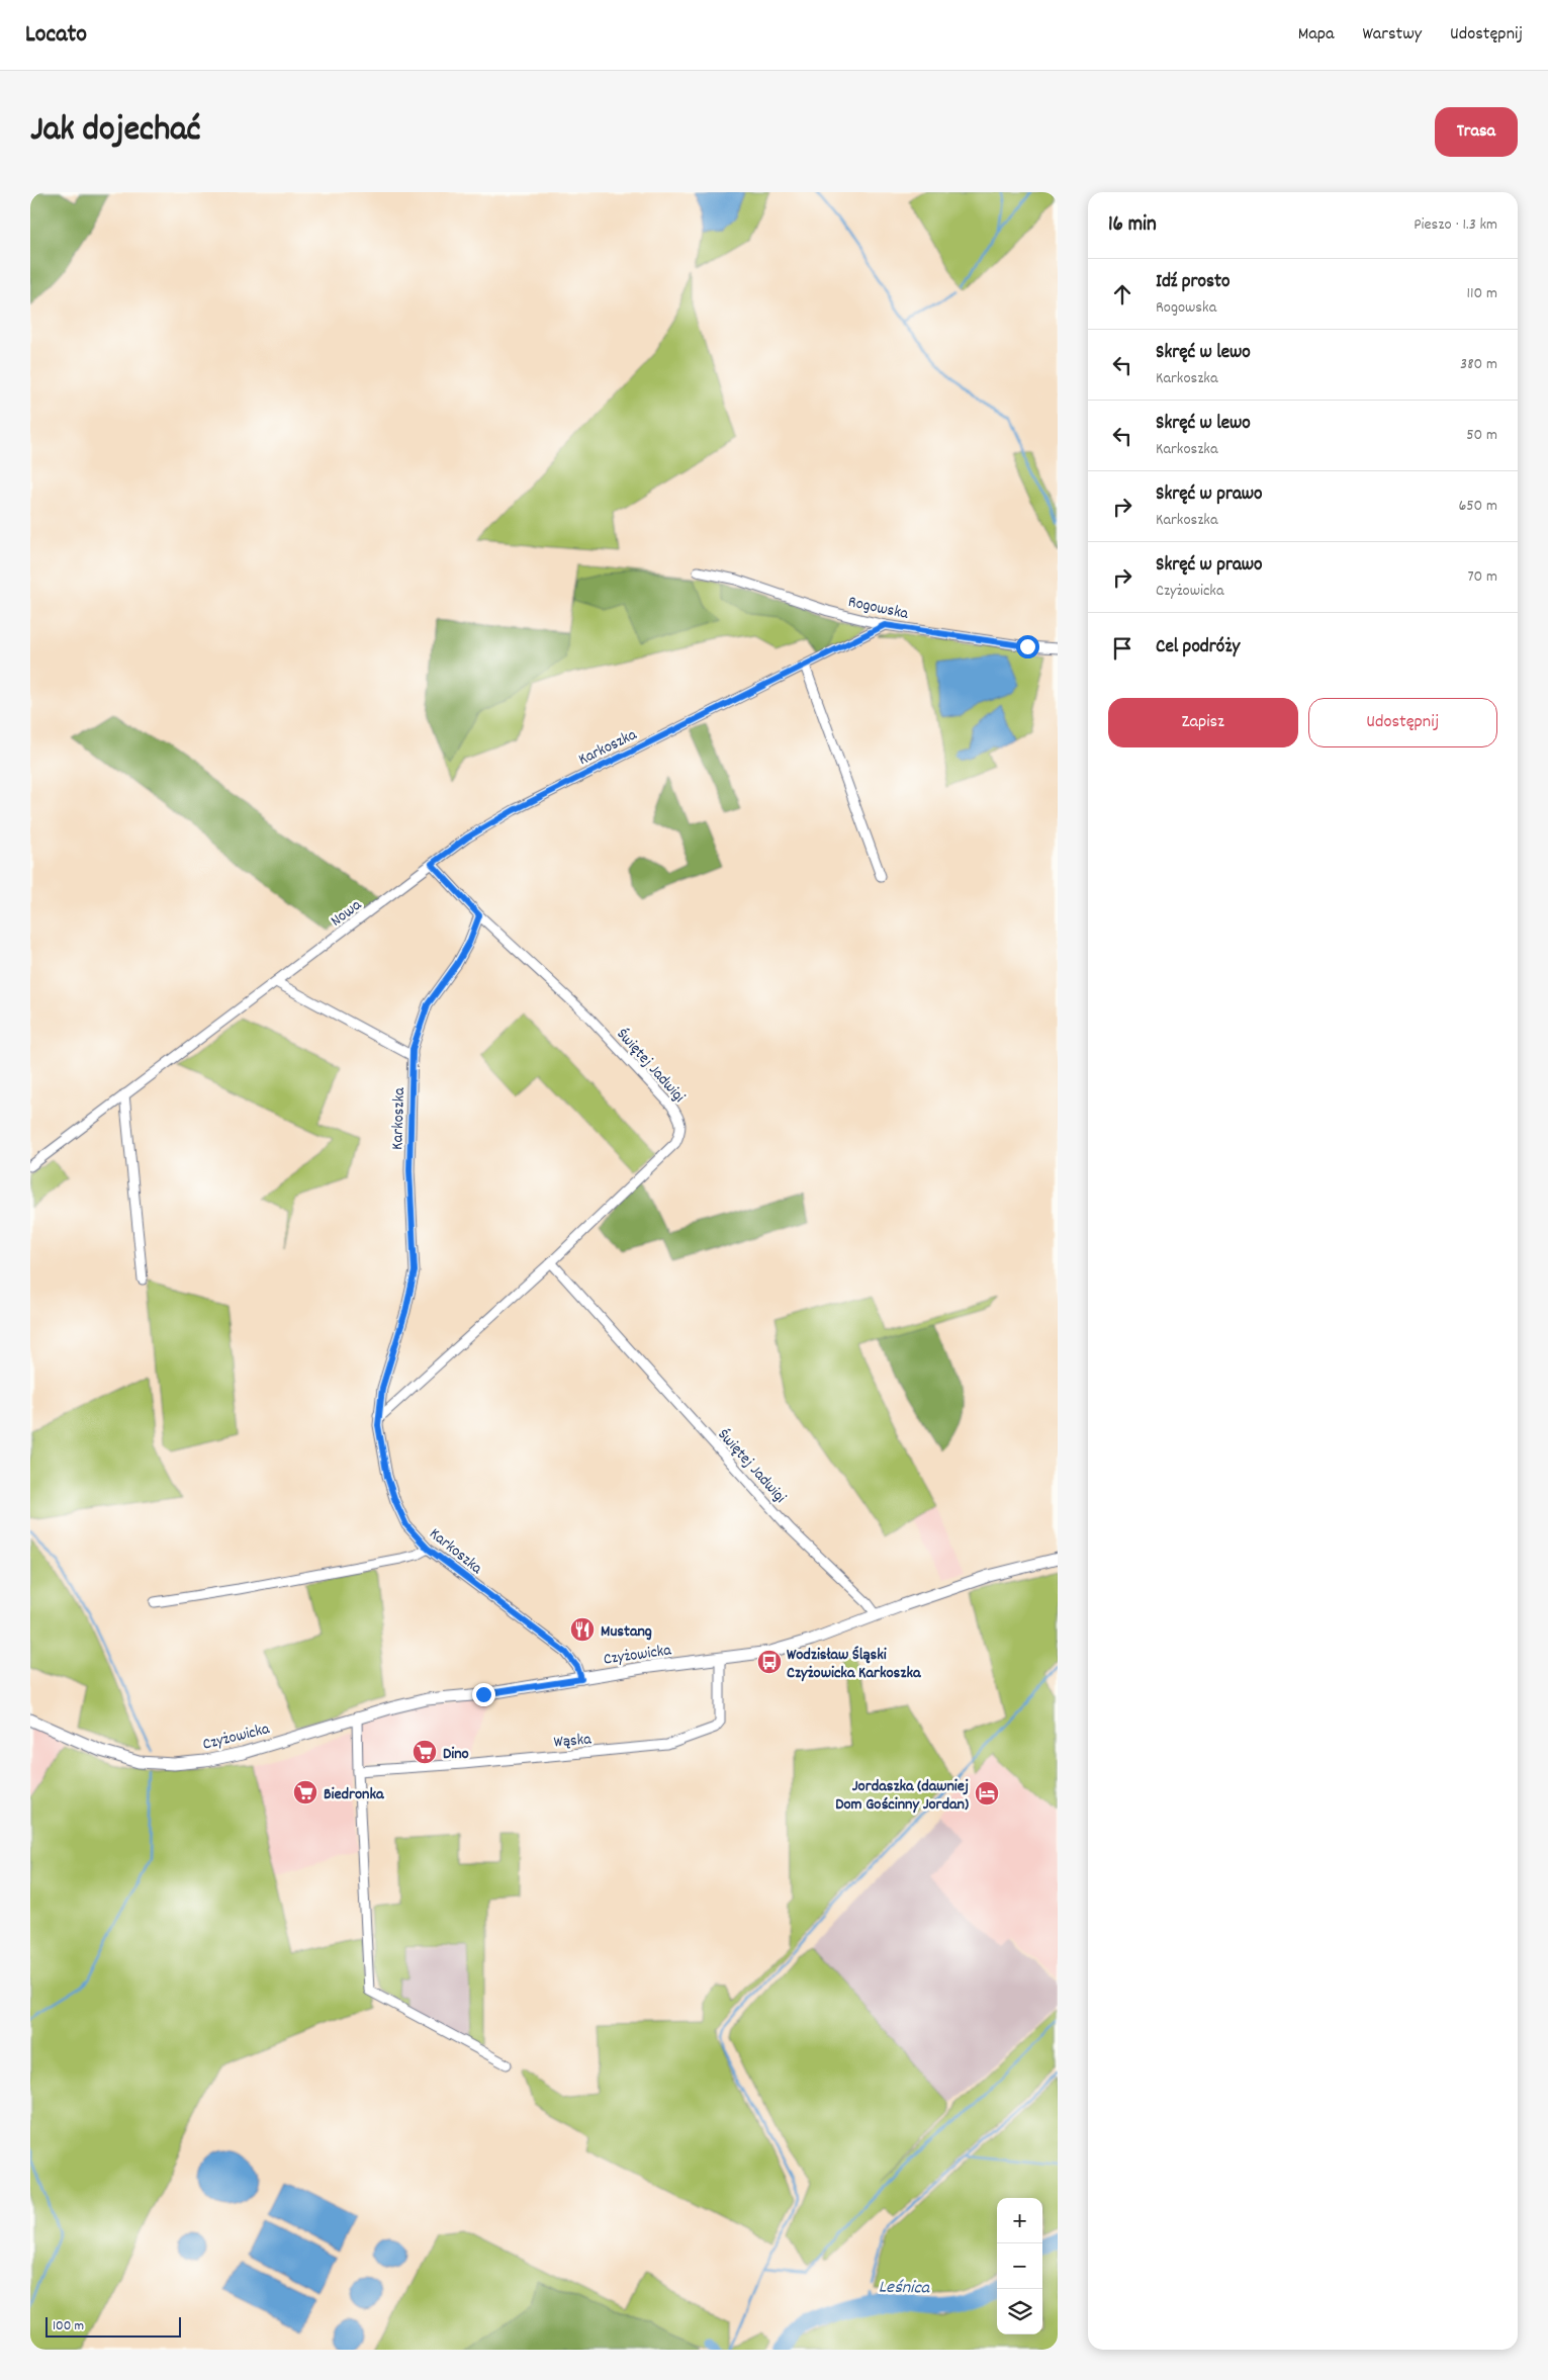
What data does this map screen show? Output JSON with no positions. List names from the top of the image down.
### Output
{
  "streets": {
    "street": [
      "Rogowska",
      "Karkoszka",
      "Nowa",
      "Świętej Jadwigi",
      "Czyżowicka",
      "Wąska"
    ]
  },
  "crossings": [
    ["Rogowska", "Karkoszka"],
    ["Karkoszka", "Nowa"],
    ["Karkoszka", "Świętej Jadwigi"],
    ["Karkoszka", "Czyżowicka"],
    ["Świętej Jadwigi", "Czyżowicka"],
    ["Czyżowicka", "Wąska"]
  ],
  "water": ["Leśnica"],
  "places": {
    "restaurant": ["Mustang"],
    "bus stop": ["Wodzisław Śląski Czyżowicka Karkoszka"],
    "supermarket": ["Dino", "Biedronka"],
    "hotel": ["Jordaszka (dawniej Dom Gościnny Jordan)"]
  },
  "scale_bar": "100 m",
  "page": {
    "header": "Locato",
    "nav": ["Mapa", "Warstwy", "Udostępnij"],
    "title": "Jak dojechać",
    "buttons": [
      "Trasa",
      ["Zapisz", "Udostępnij"]
    ],
    "heading": ["16 min", "Pieszo · 1.3 km"],
    "list": [
      ["Idź prosto", "Rogowska", "110 m"],
      ["Skręć w lewo", "Karkoszka", "380 m"],
      ["Skręć w lewo", "Karkoszka", "50 m"],
      ["Skręć w prawo", "Karkoszka", "650 m"],
      ["Skręć w prawo", "Czyżowicka", "70 m"],
      "Cel podróży"
    ],
    "map_buttons": ["+", "−"],
    "scale": "100 m"
  }
}
